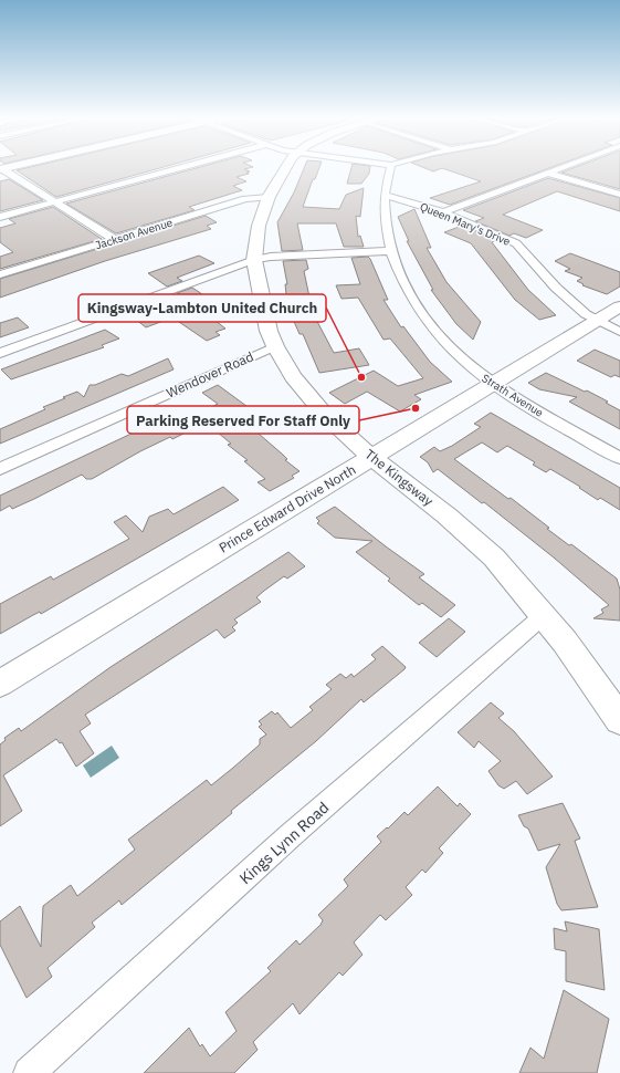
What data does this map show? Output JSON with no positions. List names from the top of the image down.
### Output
{
  "streets": {
    "street": [
      "Queen Mary's Drive",
      "Jackson Avenue",
      "Wendover Road",
      "Strath Avenue",
      "The Kingsway",
      "Prince Edward Drive North",
      "Kings Lynn Road"
    ]
  },
  "crossings": [
    ["Queen Mary's Drive", "Strath Avenue"],
    ["Queen Mary's Drive", "Prince Edward Drive North"],
    ["Jackson Avenue", "The Kingsway"],
    ["Wendover Road", "The Kingsway"],
    ["Strath Avenue", "Prince Edward Drive North"],
    ["The Kingsway", "Prince Edward Drive North"],
    ["The Kingsway", "Kings Lynn Road"]
  ],
  "places": ["Kingsway-Lambton United Church", "Parking Reserved For Staff Only"]
}
